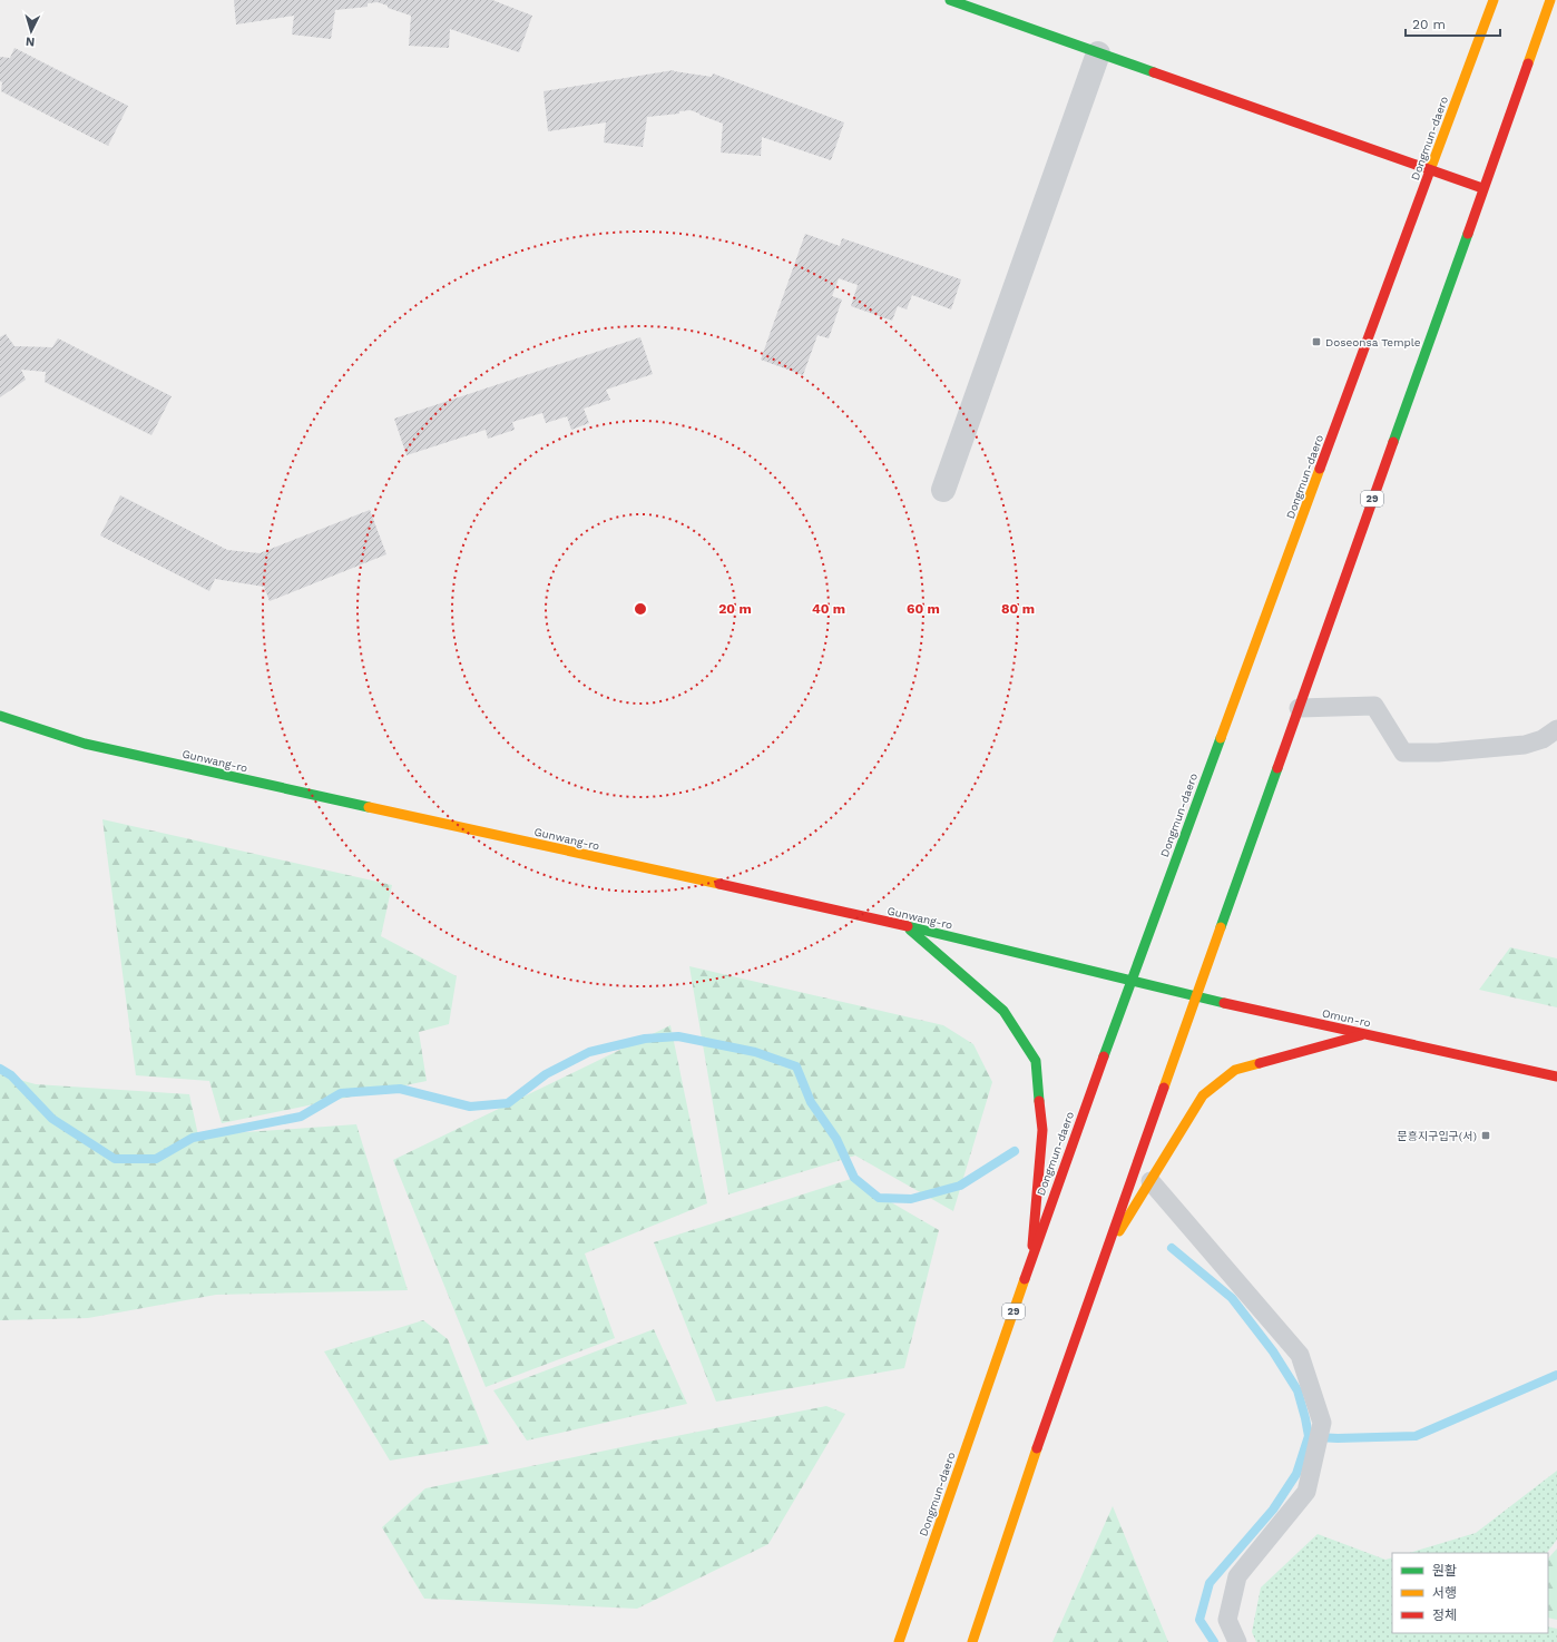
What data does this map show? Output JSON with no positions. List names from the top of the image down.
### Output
{
  "streets": {
    "main road": [
      "Dongmun-daero",
      "29",
      "Gunwang-ro",
      "Omun-ro"
    ]
  },
  "crossings": [
    ["Dongmun-daero", "Gunwang-ro"],
    ["Dongmun-daero", "Omun-ro"],
    ["29", "Omun-ro"],
    ["Gunwang-ro", "Omun-ro"]
  ],
  "places": {
    "transit": ["Doseonsa Temple", "문흥지구입구(서)"]
  },
  "legend": ["원활", "서행", "정체"],
  "scale_bar": "20 m",
  "north": "bottom",
  "rings": [
    "20 m",
    "40 m",
    "60 m",
    "80 m"
  ]
}
